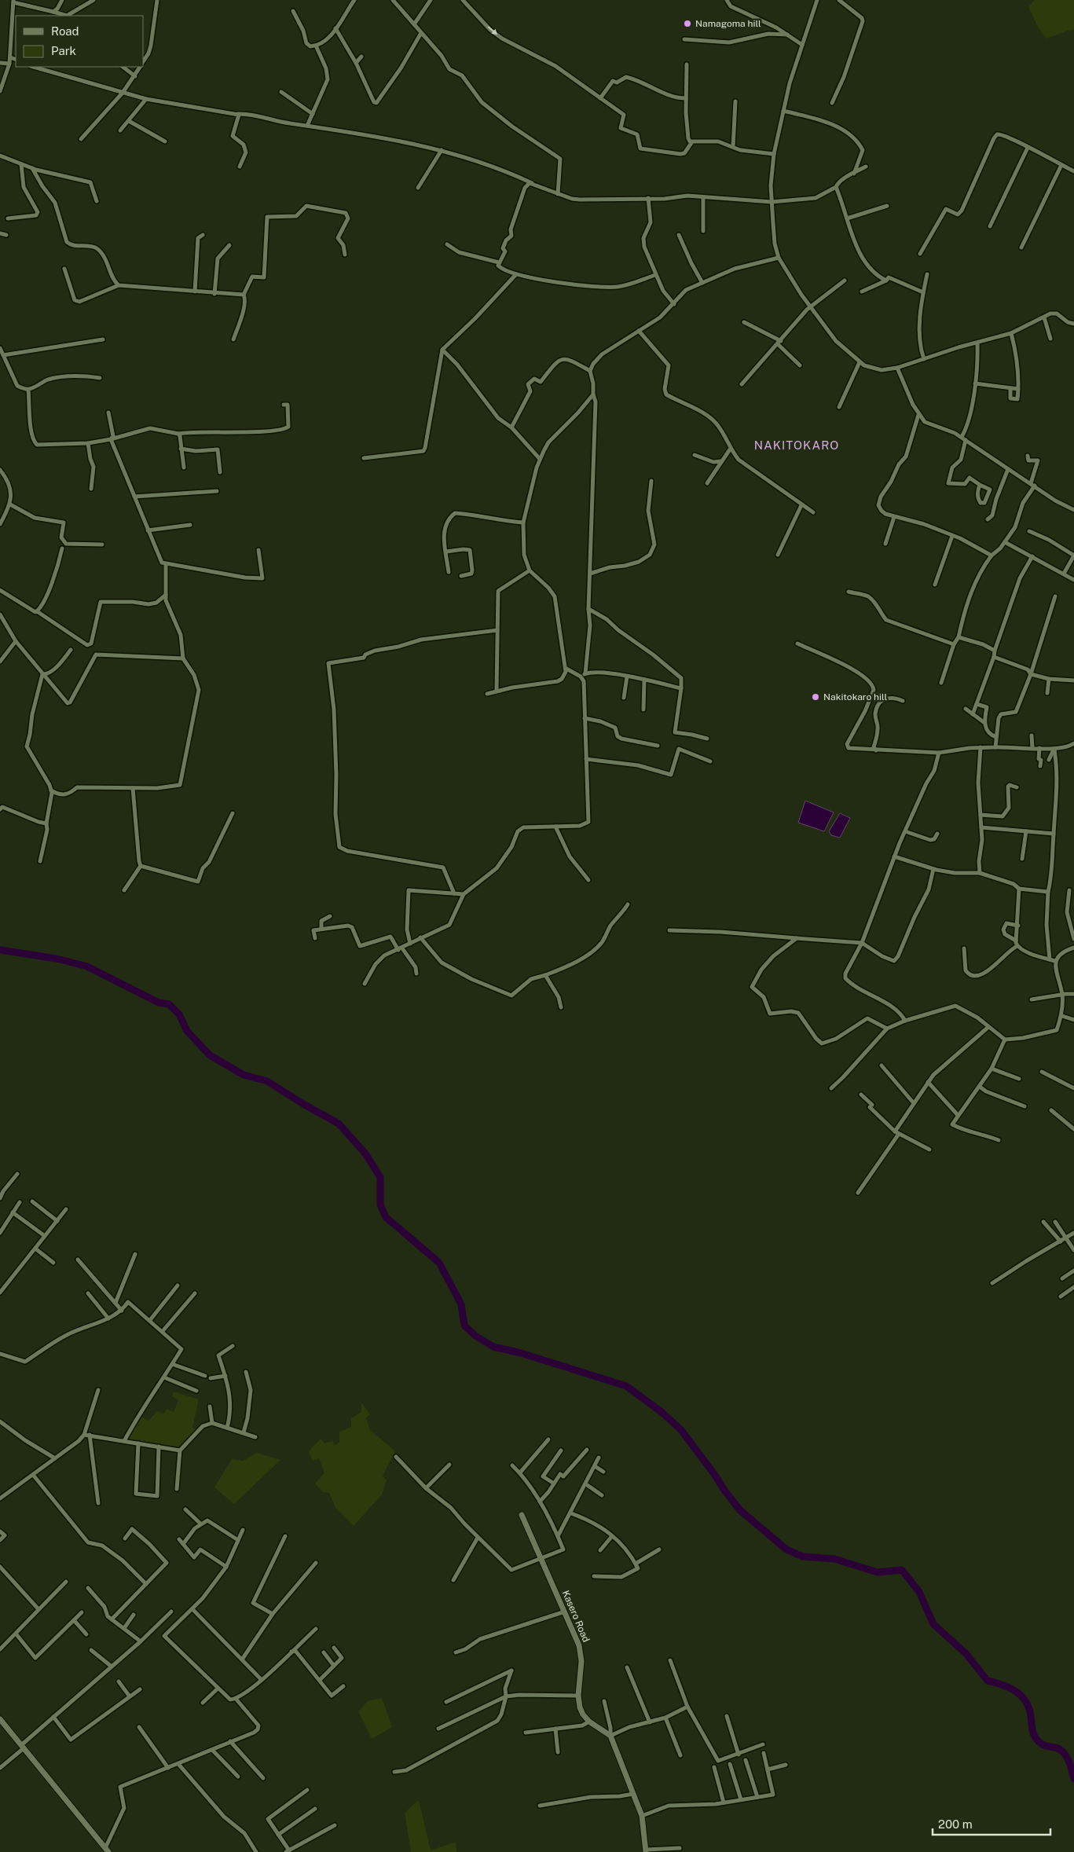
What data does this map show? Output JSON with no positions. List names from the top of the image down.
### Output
{
  "streets": {
    "street": ["Kasero Road"]
  },
  "districts": ["NAKITOKARO"],
  "places": ["Namagoma hill", "Nakitokaro hill"],
  "legend": ["Road", "Park"],
  "scale_bar": "200 m"
}
